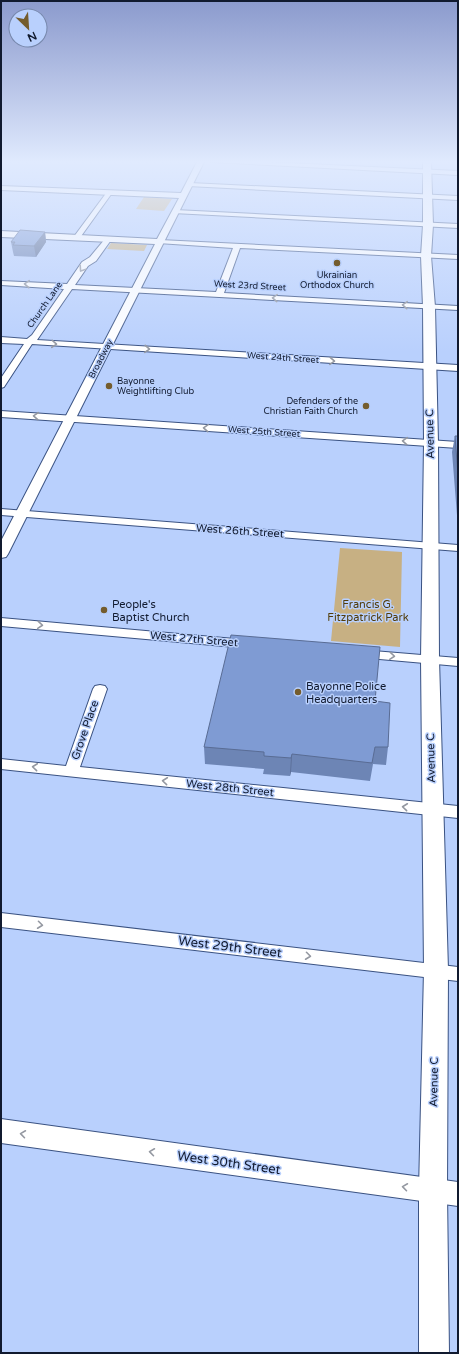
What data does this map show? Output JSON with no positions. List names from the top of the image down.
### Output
{
  "streets": {
    "main road": ["Avenue C"],
    "street": [
      "West 23rd Street",
      "Church Lane",
      "West 24th Street",
      "Broadway",
      "West 25th Street",
      "West 26th Street",
      "West 27th Street",
      "Grove Place",
      "West 28th Street",
      "West 29th Street",
      "West 30th Street"
    ]
  },
  "crossings": [
    ["West 23rd Street", "Church Lane"],
    ["West 23rd Street", "Broadway"],
    ["West 23rd Street", "Avenue C"],
    ["Church Lane", "West 24th Street"],
    ["West 24th Street", "Broadway"],
    ["West 24th Street", "Avenue C"],
    ["Broadway", "West 25th Street"],
    ["Broadway", "West 26th Street"],
    ["West 25th Street", "Avenue C"],
    ["Avenue C", "West 26th Street"],
    ["Avenue C", "West 28th Street"],
    ["Avenue C", "West 29th Street"],
    ["Avenue C", "West 30th Street"],
    ["Grove Place", "West 28th Street"]
  ],
  "one_way": [
    "West 25th Street",
    "West 27th Street",
    "West 28th Street",
    "West 29th Street",
    "West 30th Street"
  ],
  "parks": ["Francis G. Fitzpatrick Park"],
  "places": [
    "Ukrainian Orthodox Church",
    "Bayonne Weightlifting Club",
    "Defenders of the Christian Faith Church",
    "People's Baptist Church",
    "Bayonne Police Headquarters"
  ],
  "north": "bottom right"
}
